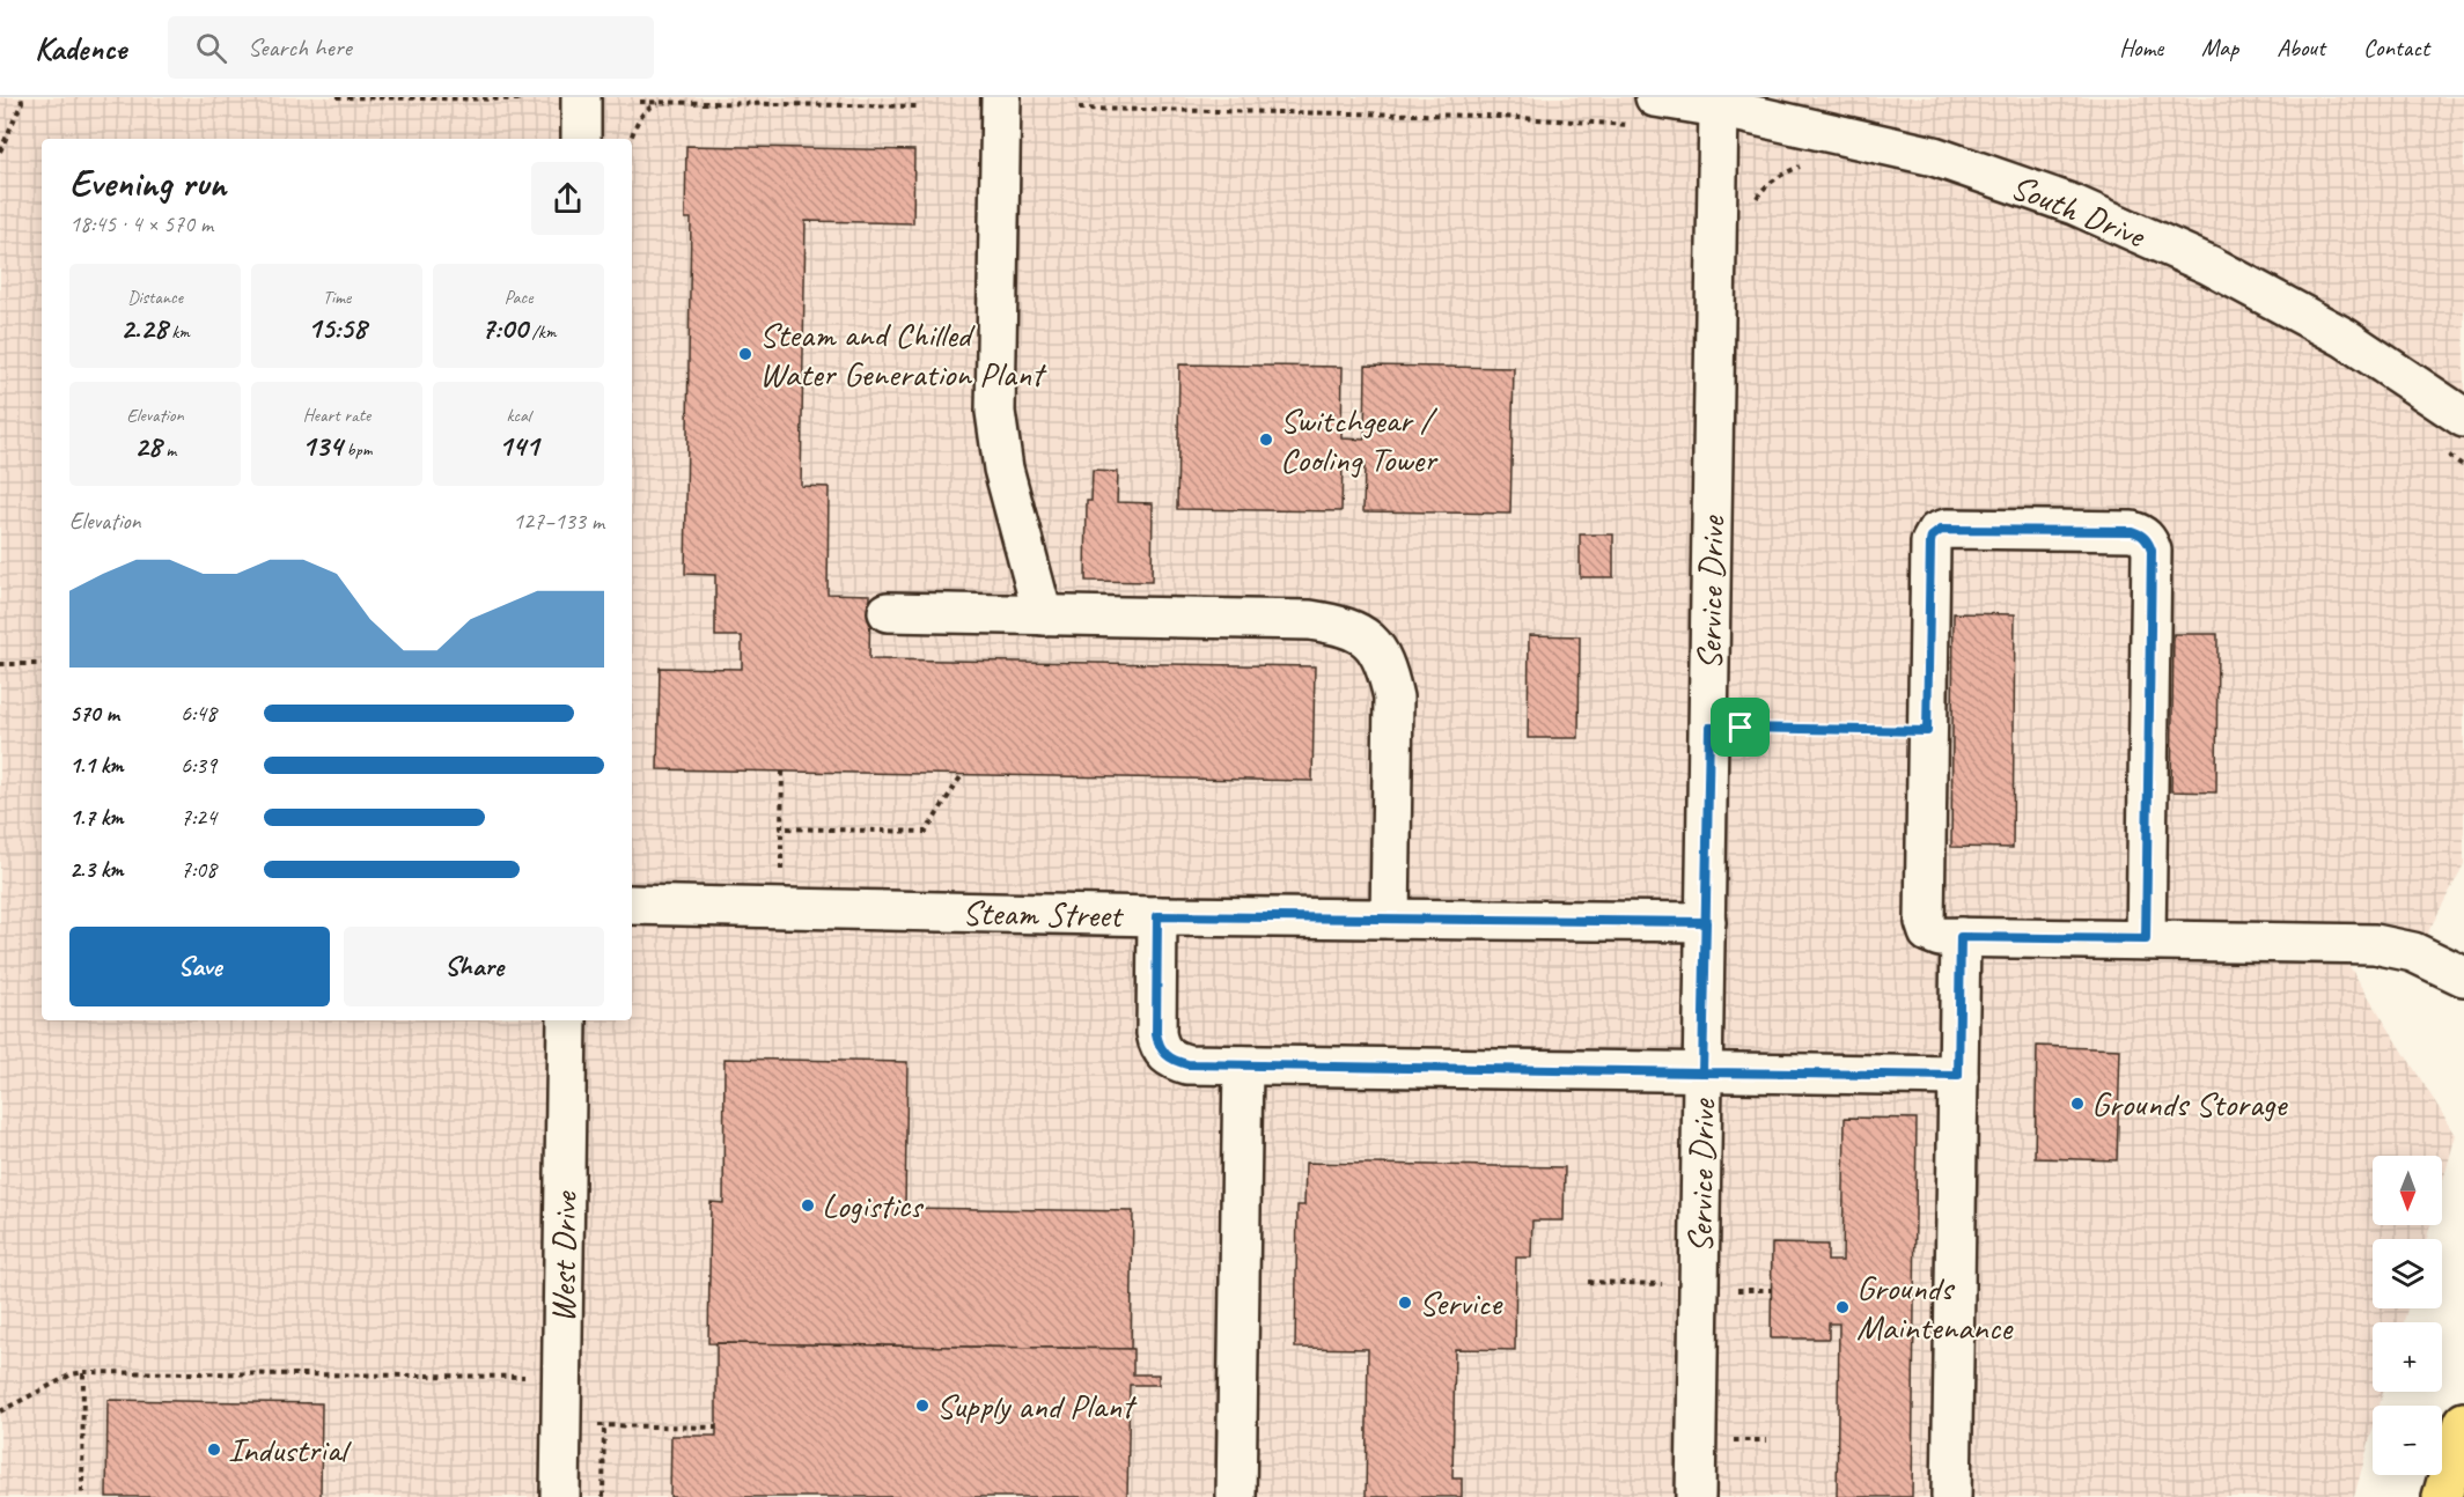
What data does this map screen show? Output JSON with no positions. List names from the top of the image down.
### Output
{
  "streets": {
    "street": [
      "South Drive",
      "Service Drive",
      "Steam Street",
      "West Drive"
    ]
  },
  "crossings": [
    ["South Drive", "Service Drive"],
    ["Service Drive", "Steam Street"]
  ],
  "places": [
    "Steam and Chilled Water Generation Plant",
    "Switchgear / Cooling Tower",
    "Grounds Storage",
    "Logistics",
    "Service",
    "Grounds Maintenance",
    "Supply and Plant",
    "Industrial"
  ],
  "north": "bottom",
  "page": {
    "header": "Kadence",
    "search": "Search here",
    "nav": [
      "Home",
      "Map",
      "About",
      "Contact"
    ],
    "heading": ["Evening run", "18:45 · 4 × 570 m"],
    "stats": [
      ["Distance", "2.28 km"],
      ["Time", "15:58"],
      ["Pace", "7:00 /km"],
      ["Elevation", "28 m"],
      ["Heart rate", "134 bpm"],
      ["kcal", "141"]
    ],
    "chart": ["Elevation", "127–133 m"],
    "list": [
      {
        "name": "570 m",
        "note": "6:48"
      },
      {
        "name": "1.1 km",
        "note": "6:39"
      },
      {
        "name": "1.7 km",
        "note": "7:24"
      },
      {
        "name": "2.3 km",
        "note": "7:08"
      }
    ],
    "buttons": ["Save", "Share"],
    "map_buttons": ["+", "−"]
  }
}
